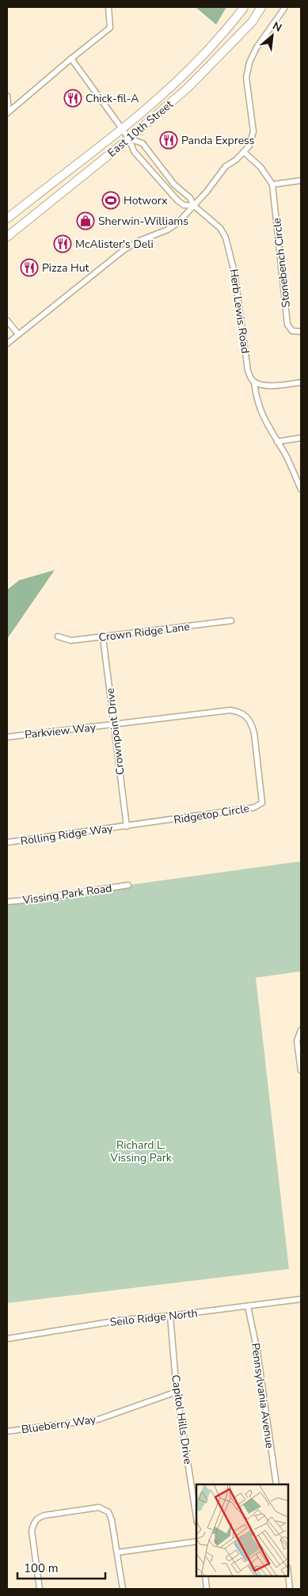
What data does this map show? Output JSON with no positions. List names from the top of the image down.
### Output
{
  "streets": {
    "main road": ["East 10th Street"],
    "street": [
      "Stonebench Circle",
      "Herb Lewis Road",
      "Crown Ridge Lane",
      "Parkview Way",
      "Crownpoint Drive",
      "Ridgetop Circle",
      "Rolling Ridge Way",
      "Vissing Park Road",
      "Seilo Ridge North",
      "Pennsylvania Avenue",
      "Capitol Hills Drive",
      "Blueberry Way"
    ]
  },
  "crossings": [
    ["East 10th Street", "Herb Lewis Road"],
    ["Crown Ridge Lane", "Crownpoint Drive"],
    ["Parkview Way", "Crownpoint Drive"],
    ["Parkview Way", "Ridgetop Circle"],
    ["Crownpoint Drive", "Ridgetop Circle"],
    ["Crownpoint Drive", "Rolling Ridge Way"],
    ["Ridgetop Circle", "Rolling Ridge Way"],
    ["Seilo Ridge North", "Pennsylvania Avenue"],
    ["Seilo Ridge North", "Capitol Hills Drive"],
    ["Capitol Hills Drive", "Blueberry Way"]
  ],
  "parks": ["Richard L. Vissing Park"],
  "places": {
    "restaurant": [
      "Chick-fil-A",
      "Panda Express",
      "McAlister's Deli",
      "Pizza Hut"
    ],
    "sports": ["Hotworx"],
    "shop": ["Sherwin-Williams"]
  },
  "scale_bar": "100 m",
  "north": "top right"
}
